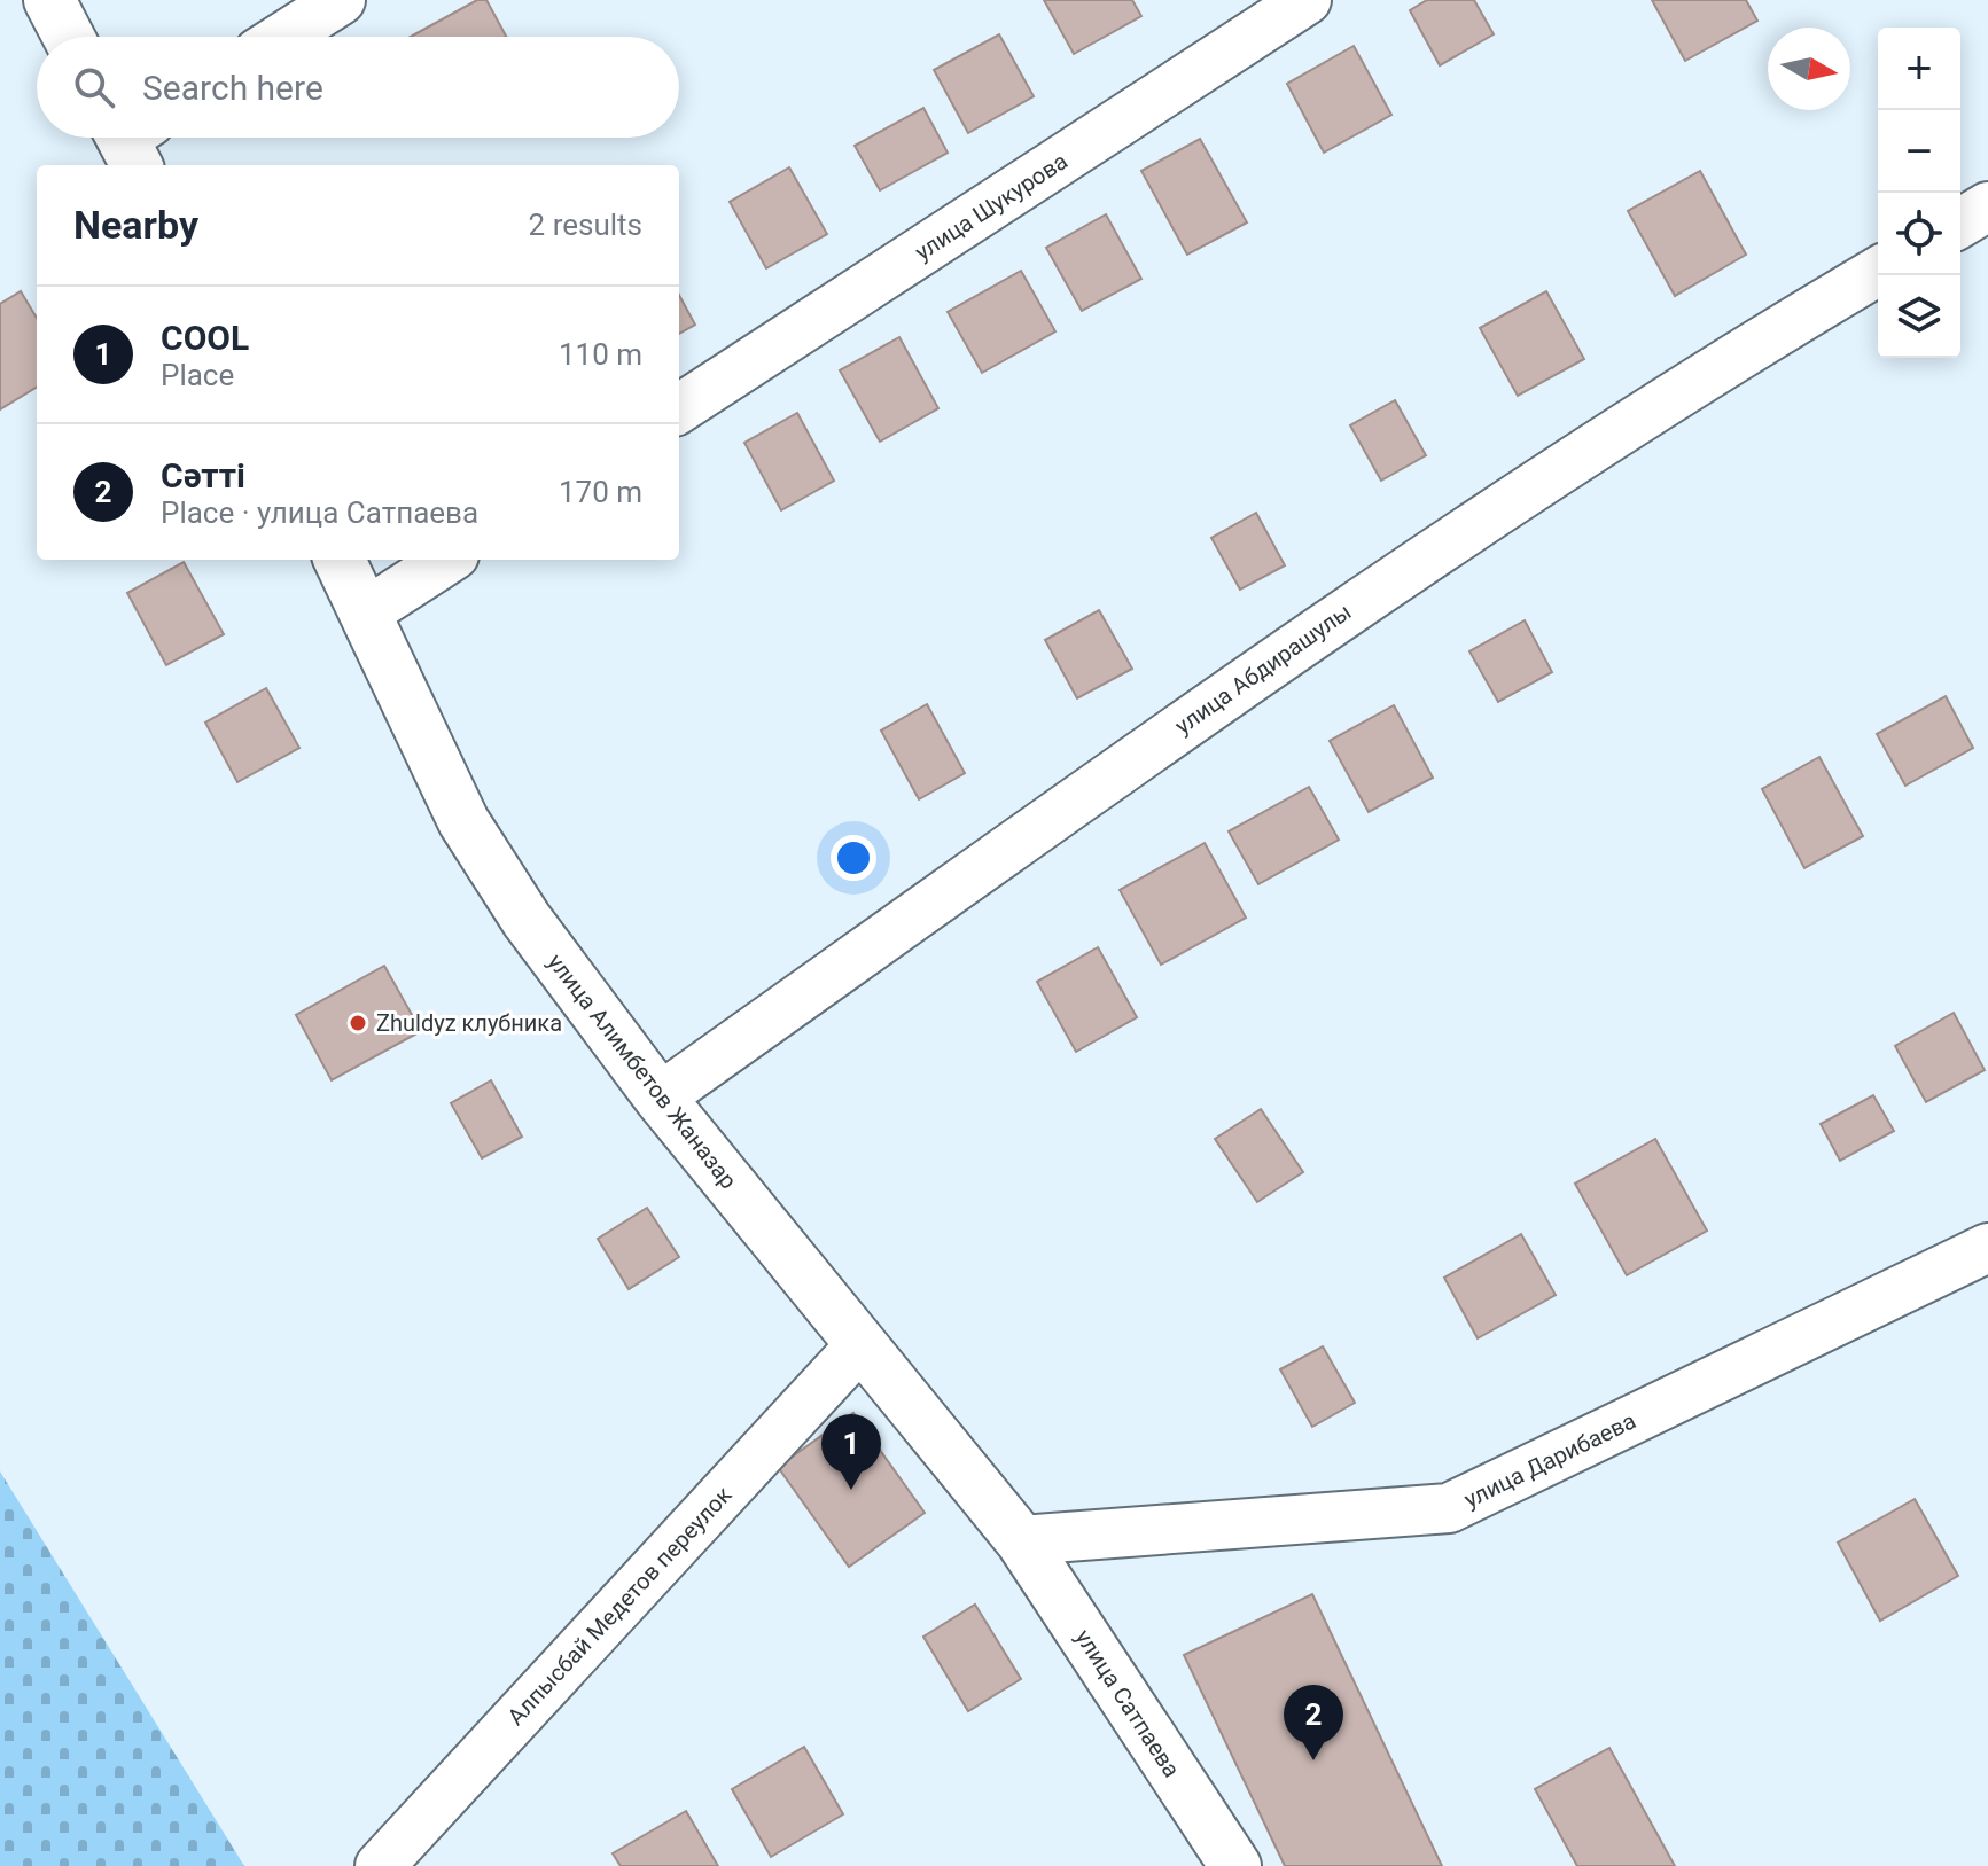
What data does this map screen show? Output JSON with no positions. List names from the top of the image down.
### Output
{
  "streets": {
    "street": [
      "улица Шукурова",
      "улица Абдирашулы",
      "улица Алимбетов Жаназар",
      "улица Дарибаева",
      "Алпысбай Медетов переулок",
      "улица Сатпаева"
    ]
  },
  "crossings": [
    ["улица Абдирашулы", "улица Алимбетов Жаназар"],
    ["улица Алимбетов Жаназар", "улица Дарибаева"],
    ["улица Алимбетов Жаназар", "Алпысбай Медетов переулок"],
    ["улица Алимбетов Жаназар", "улица Сатпаева"],
    ["улица Дарибаева", "улица Сатпаева"]
  ],
  "places": ["Zhuldyz клубника"],
  "north": "right",
  "page": {
    "map_buttons": ["+", "−"],
    "search": "Search here",
    "heading": ["Nearby", "2 results"],
    "list": [
      {
        "mark": "1",
        "name": "COOL",
        "note": "Place",
        "value": "110 m"
      },
      {
        "mark": "2",
        "name": "Сәтті",
        "note": "Place · улица Сатпаева",
        "value": "170 m"
      }
    ],
    "pins": ["1", "2"]
  }
}
